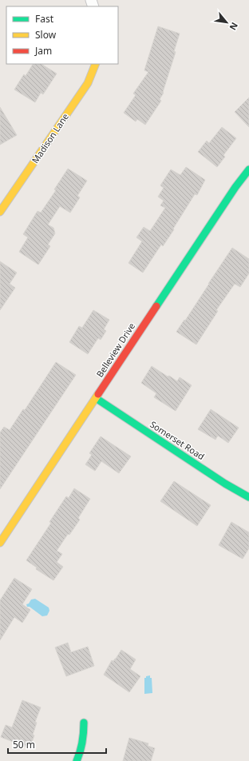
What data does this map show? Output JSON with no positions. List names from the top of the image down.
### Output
{
  "streets": {
    "street": ["Madison Lane", "Belleview Drive", "Somerset Road"]
  },
  "crossings": [
    ["Belleview Drive", "Somerset Road"]
  ],
  "legend": ["Fast", "Slow", "Jam"],
  "scale_bar": "50 m",
  "north": "bottom right"
}
